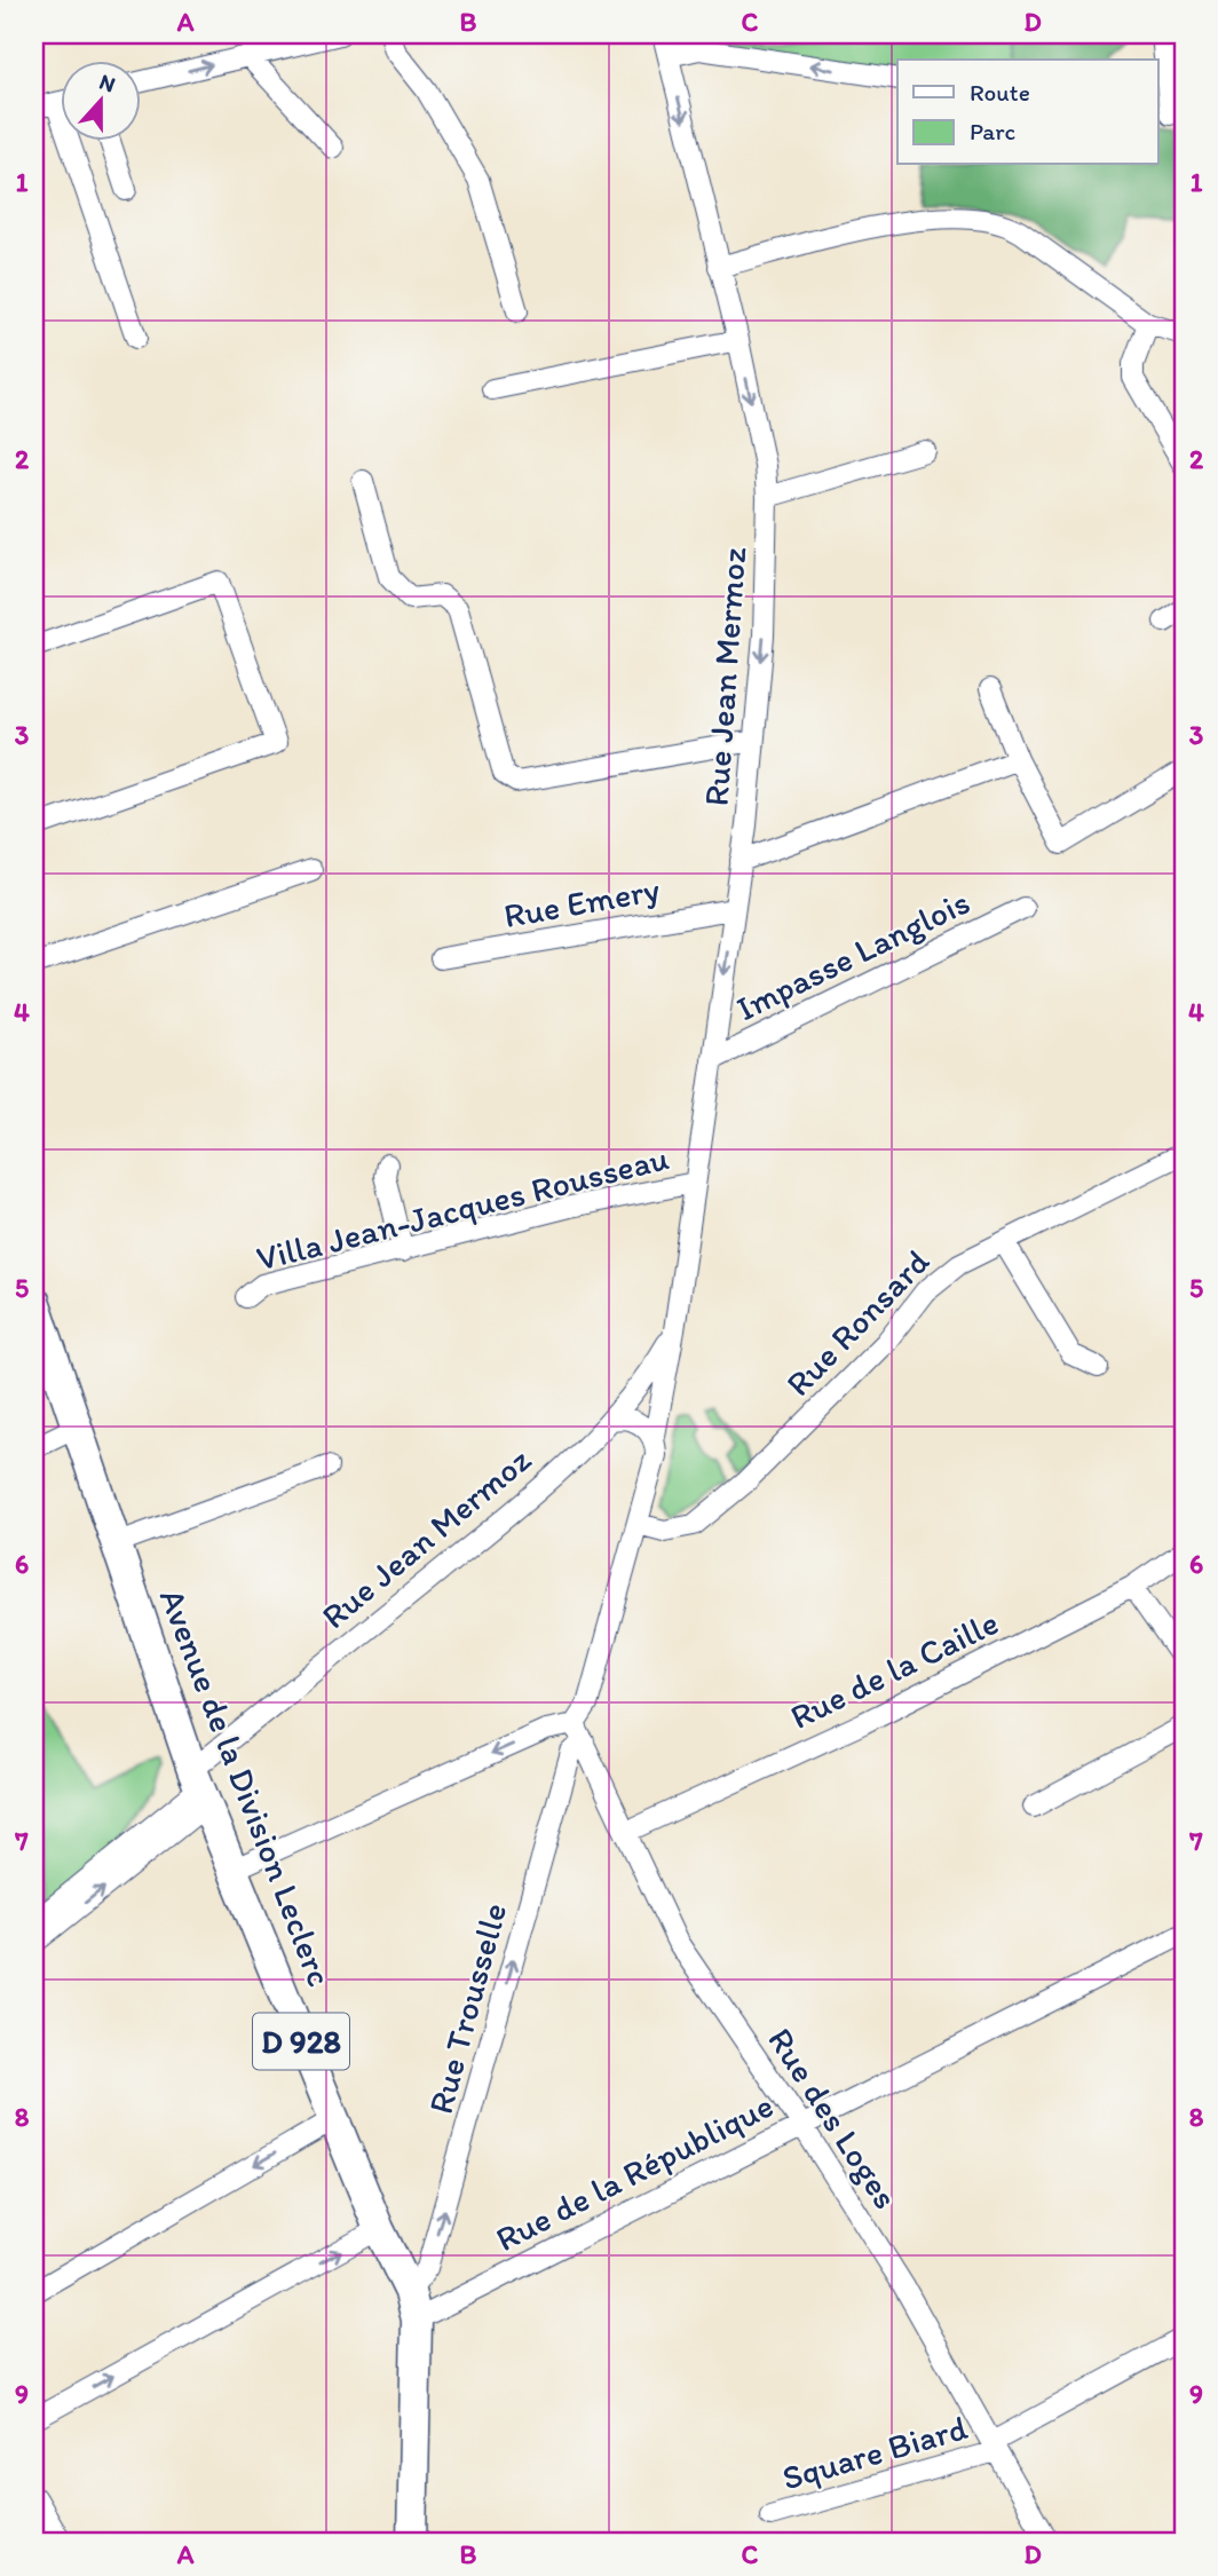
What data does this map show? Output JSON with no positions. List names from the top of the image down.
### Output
{
  "streets": {
    "main road": ["Avenue de la Division Leclerc", "D 928"],
    "street": [
      "Rue Jean Mermoz",
      "Rue Emery",
      "Impasse Langlois",
      "Villa Jean-Jacques Rousseau",
      "Rue Ronsard",
      "Rue de la Caille",
      "Rue Trousselle",
      "Rue des Loges",
      "Rue de la République",
      "Square Biard"
    ]
  },
  "crossings": [
    ["Rue Jean Mermoz", "Rue Emery"],
    ["Rue Jean Mermoz", "Impasse Langlois"],
    ["Rue Jean Mermoz", "Villa Jean-Jacques Rousseau"],
    ["Rue Jean Mermoz", "Rue Ronsard"],
    ["Rue Jean Mermoz", "Avenue de la Division Leclerc"],
    ["Rue Jean Mermoz", "Rue Trousselle"],
    ["Rue Ronsard", "Rue Trousselle"],
    ["Rue de la Caille", "Rue des Loges"],
    ["Avenue de la Division Leclerc", "Rue Trousselle"],
    ["Avenue de la Division Leclerc", "D 928"],
    ["Avenue de la Division Leclerc", "Rue de la République"],
    ["Rue Trousselle", "Rue des Loges"],
    ["Rue Trousselle", "Rue de la République"],
    ["Rue des Loges", "Rue de la République"],
    ["Rue des Loges", "Square Biard"]
  ],
  "one_way": ["Rue Jean Mermoz", "Rue Trousselle"],
  "legend": ["Route", "Parc"],
  "north": "top",
  "grid": {
    "columns": [
      "A",
      "B",
      "C",
      "D"
    ],
    "rows": [
      "1",
      "2",
      "3",
      "4",
      "5",
      "6",
      "7",
      "8",
      "9"
    ]
  }
}
